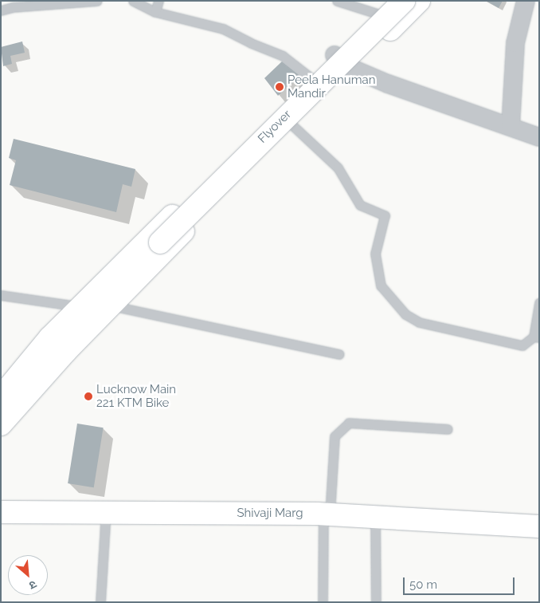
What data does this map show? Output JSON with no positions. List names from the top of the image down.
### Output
{
  "streets": {
    "main road": ["Flyover", "Shivaji Marg"]
  },
  "places": ["Peela Hanuman Mandir", "Lucknow Main 221 KTM Bike"],
  "scale_bar": "50 m",
  "north": "bottom right"
}
